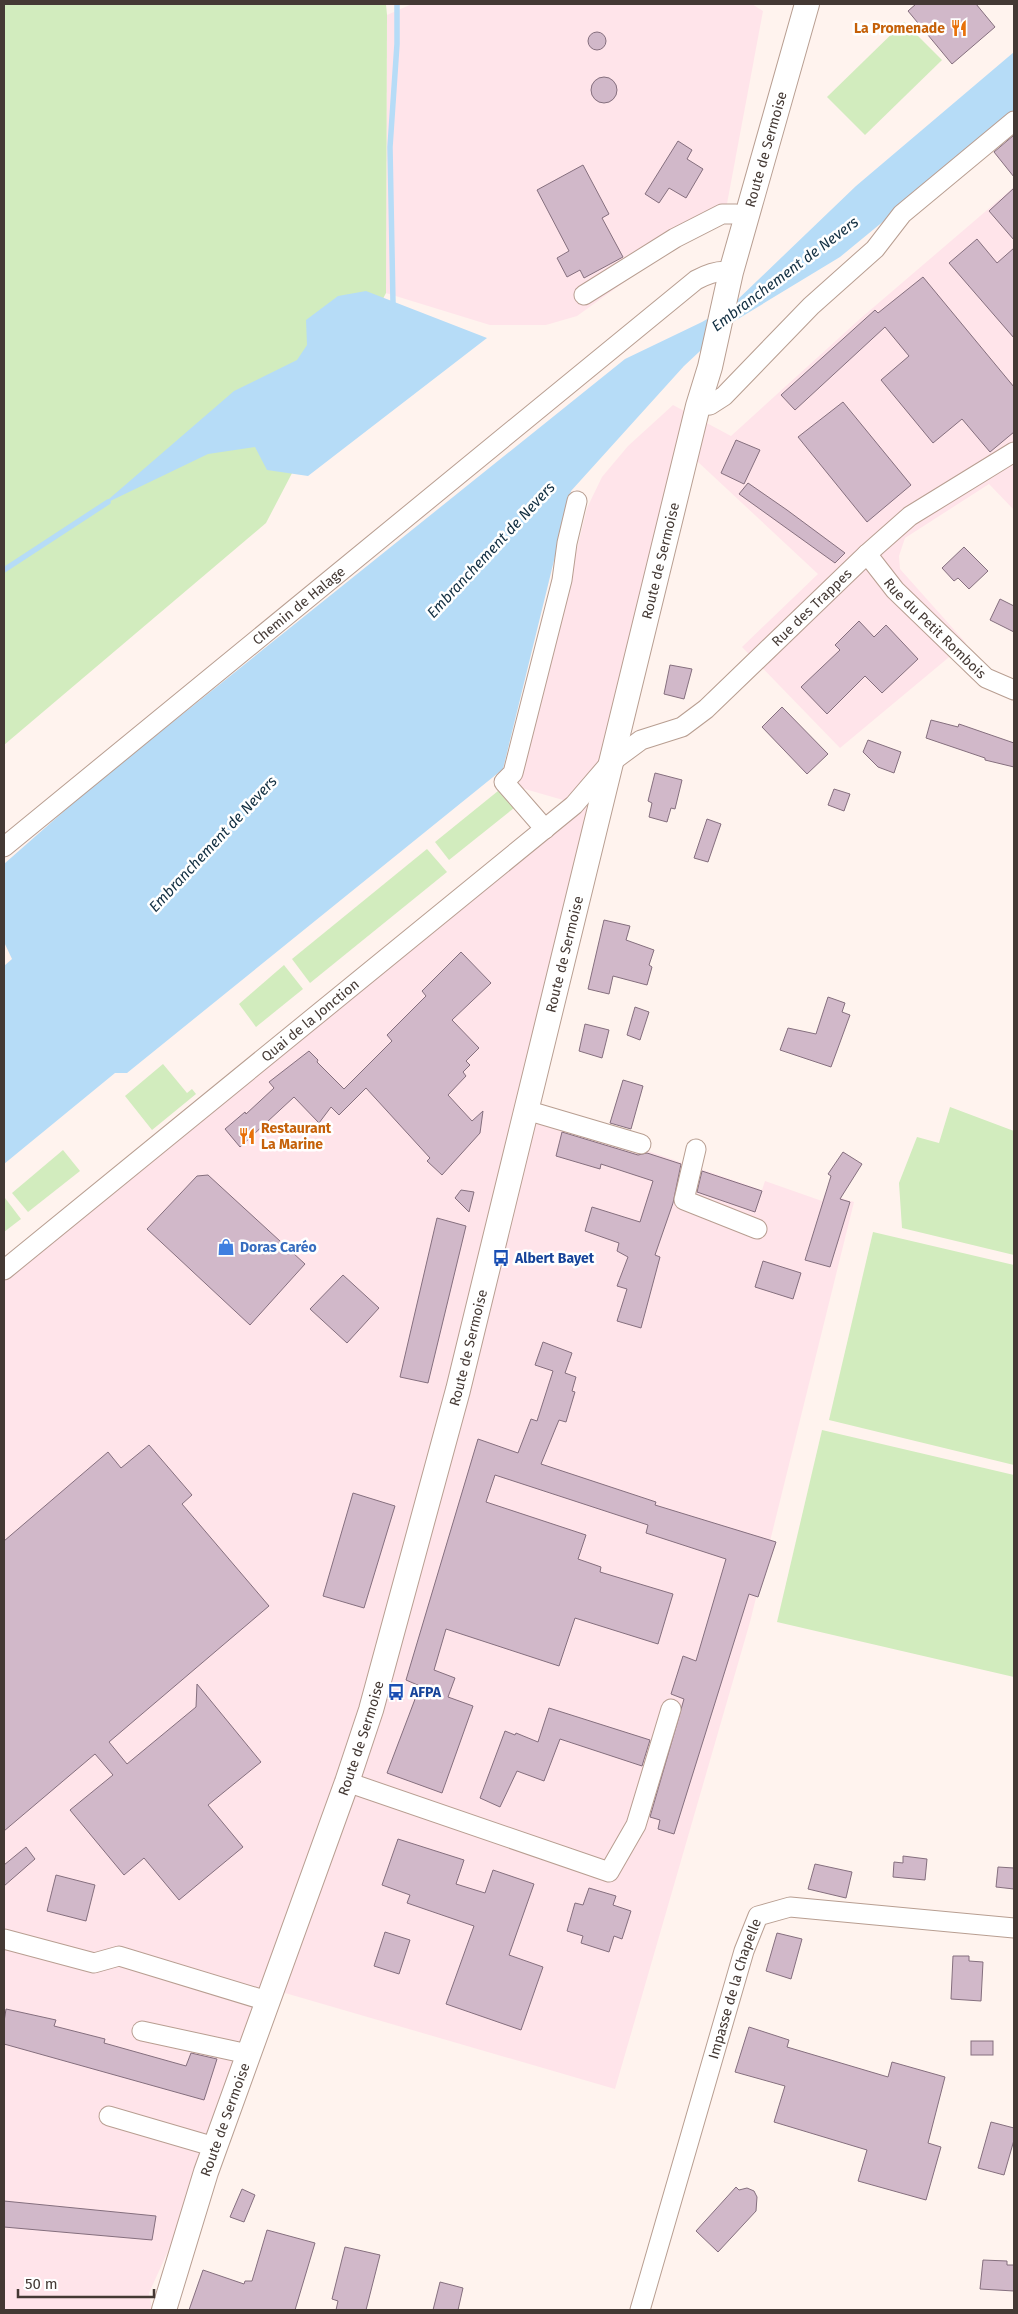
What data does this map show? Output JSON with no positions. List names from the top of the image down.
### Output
{
  "streets": {
    "main road": ["Route de Sermoise"],
    "street": [
      "Chemin de Halage",
      "Rue des Trappes",
      "Rue du Petit Rombois",
      "Quai de la Jonction",
      "Impasse de la Chapelle"
    ]
  },
  "crossings": [
    ["Route de Sermoise", "Chemin de Halage"],
    ["Route de Sermoise", "Rue des Trappes"],
    ["Route de Sermoise", "Quai de la Jonction"],
    ["Rue des Trappes", "Rue du Petit Rombois"],
    ["Rue des Trappes", "Quai de la Jonction"]
  ],
  "water": ["Embranchement de Nevers"],
  "places": {
    "restaurant": ["La Promenade", "Restaurant La Marine"],
    "shop": ["Doras Caréo"],
    "bus stop": ["Albert Bayet", "AFPA"]
  },
  "scale_bar": "50 m"
}
